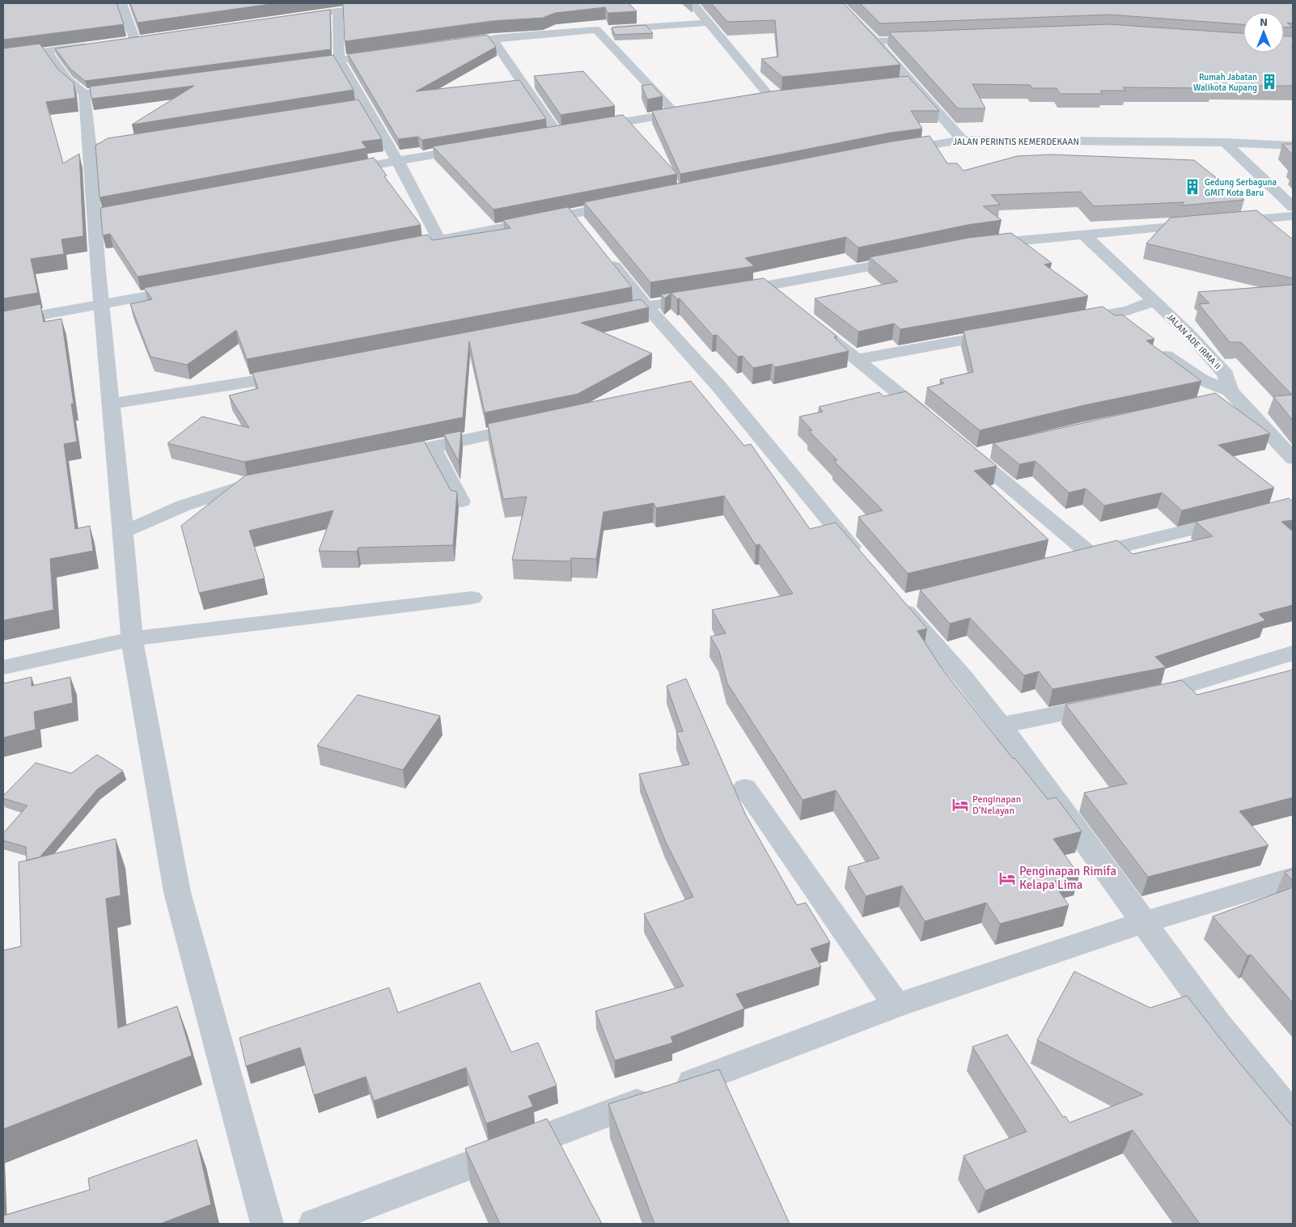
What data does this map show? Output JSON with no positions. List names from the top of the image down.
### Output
{
  "streets": {
    "main road": ["JALAN PERINTIS KEMERDEKAAN"],
    "street": ["JALAN ADE IRMA II"]
  },
  "places": {
    "building": ["Rumah Jabatan Walikota Kupang", "Gedung Serbaguna GMIT Kota Baru"],
    "hotel": ["Penginapan D'Nelayan", "Penginapan Rimifa Kelapa Lima"]
  },
  "north": "top"
}
